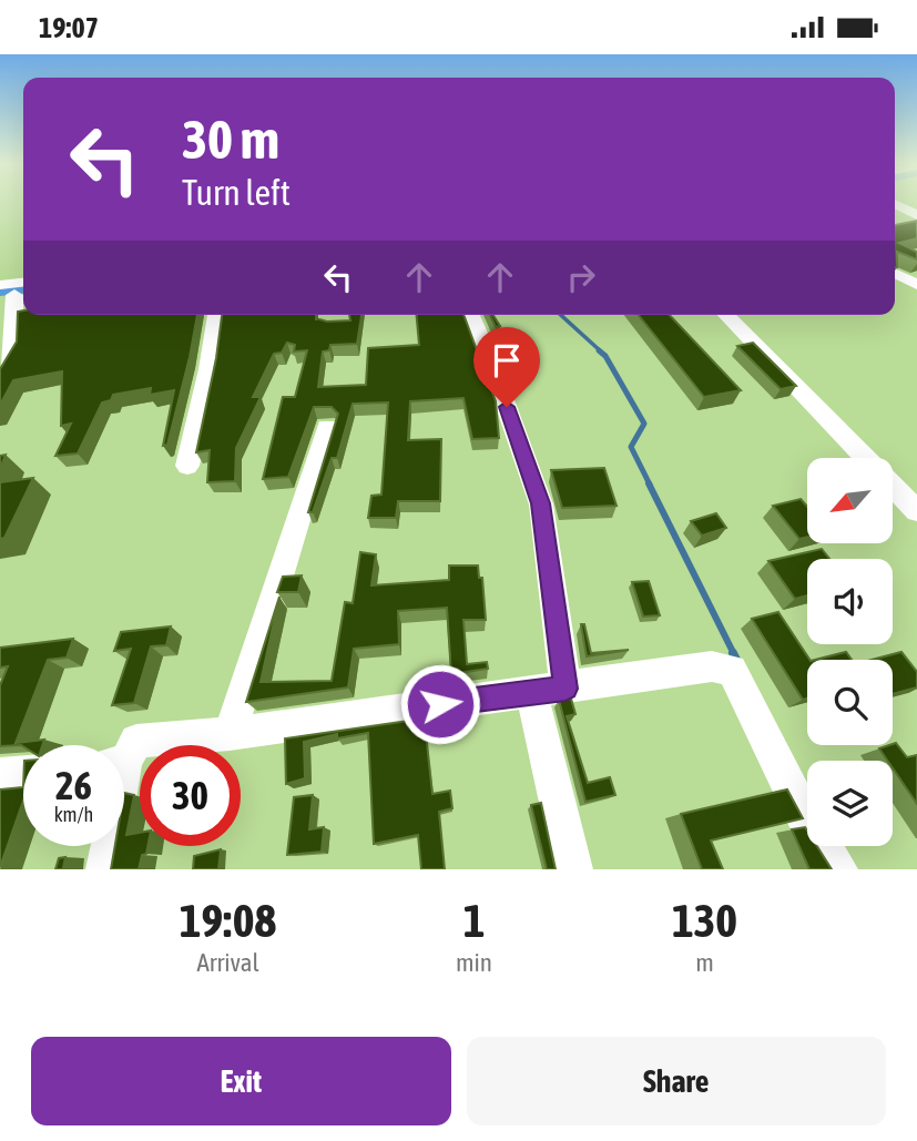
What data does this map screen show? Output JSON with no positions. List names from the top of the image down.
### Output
{
  "north": "bottom left",
  "page": {
    "status": "19:07",
    "turn": ["30 m", "Turn left"],
    "speed": "26 km/h",
    "limit": "30",
    "eta": [
      "19:08",
      "Arrival",
      "1",
      "min",
      "130",
      "m"
    ],
    "buttons": ["Exit", "Share"]
  }
}
